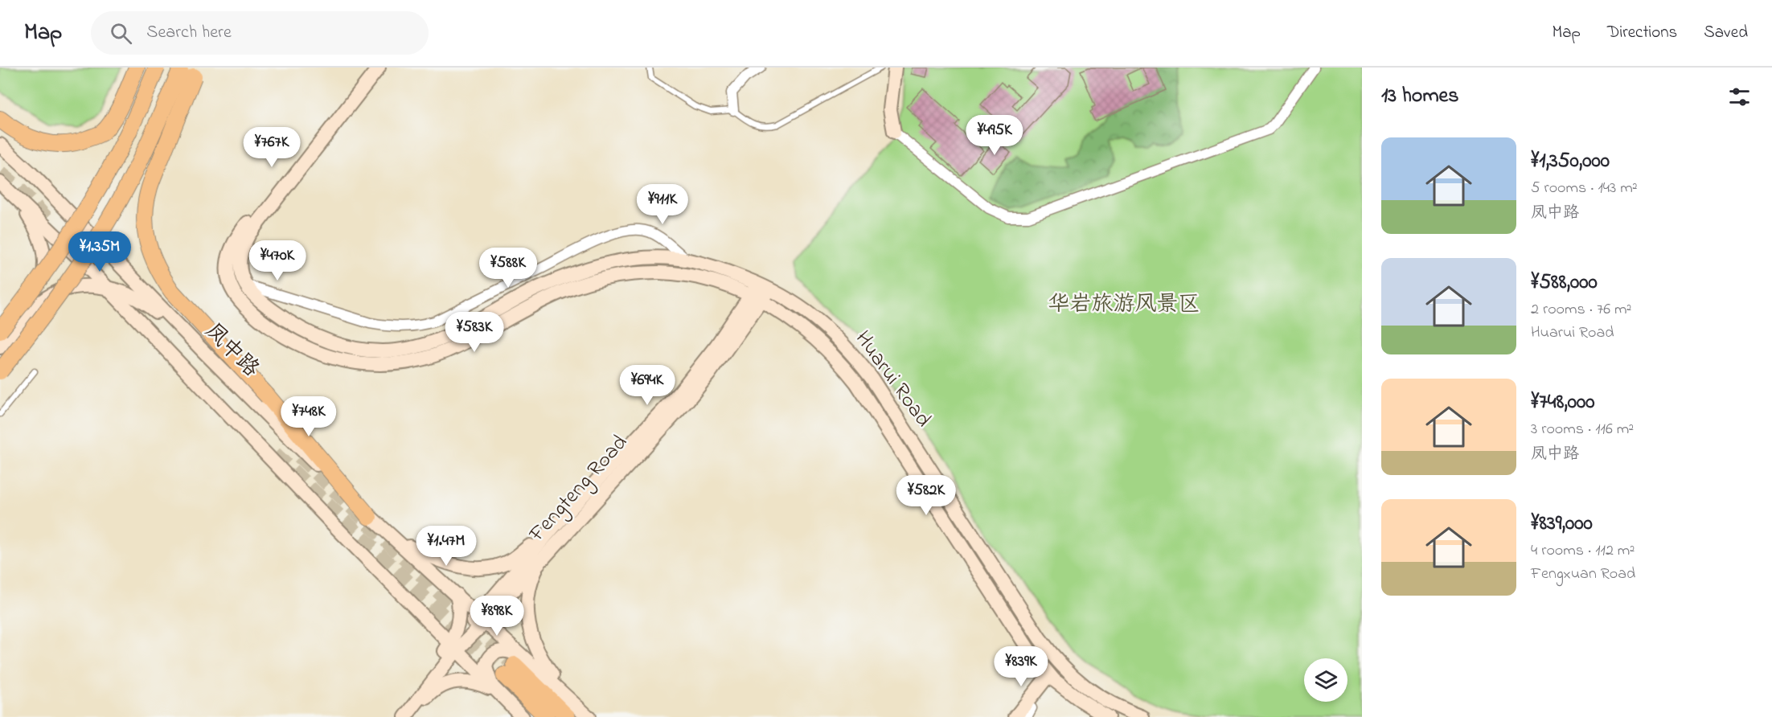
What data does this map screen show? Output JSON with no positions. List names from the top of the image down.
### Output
{
  "streets": {
    "street": ["凤中路", "Huarui Road", "Fengteng Road"]
  },
  "crossings": [
    ["凤中路", "Fengteng Road"],
    ["Huarui Road", "Fengteng Road"]
  ],
  "parks": ["华岩旅游风景区"],
  "page": {
    "header": "Map",
    "search": "Search here",
    "nav": ["Map", "Directions", "Saved"],
    "heading": "13 homes",
    "price": [
      "¥495K",
      "¥767K",
      "¥911K",
      "¥1.35M",
      "¥470K",
      "¥588K",
      "¥583K",
      "¥694K",
      "¥748K",
      "¥582K",
      "¥1.47M",
      "¥898K",
      "¥839K"
    ],
    "list": [
      {
        "name": "¥1,350,000",
        "note": "5 rooms · 143 m² · 凤中路"
      },
      {
        "name": "¥588,000",
        "note": "2 rooms · 76 m² · Huarui Road"
      },
      {
        "name": "¥748,000",
        "note": "3 rooms · 116 m² · 凤中路"
      },
      {
        "name": "¥839,000",
        "note": "4 rooms · 112 m² · Fengxuan Road"
      }
    ]
  }
}
